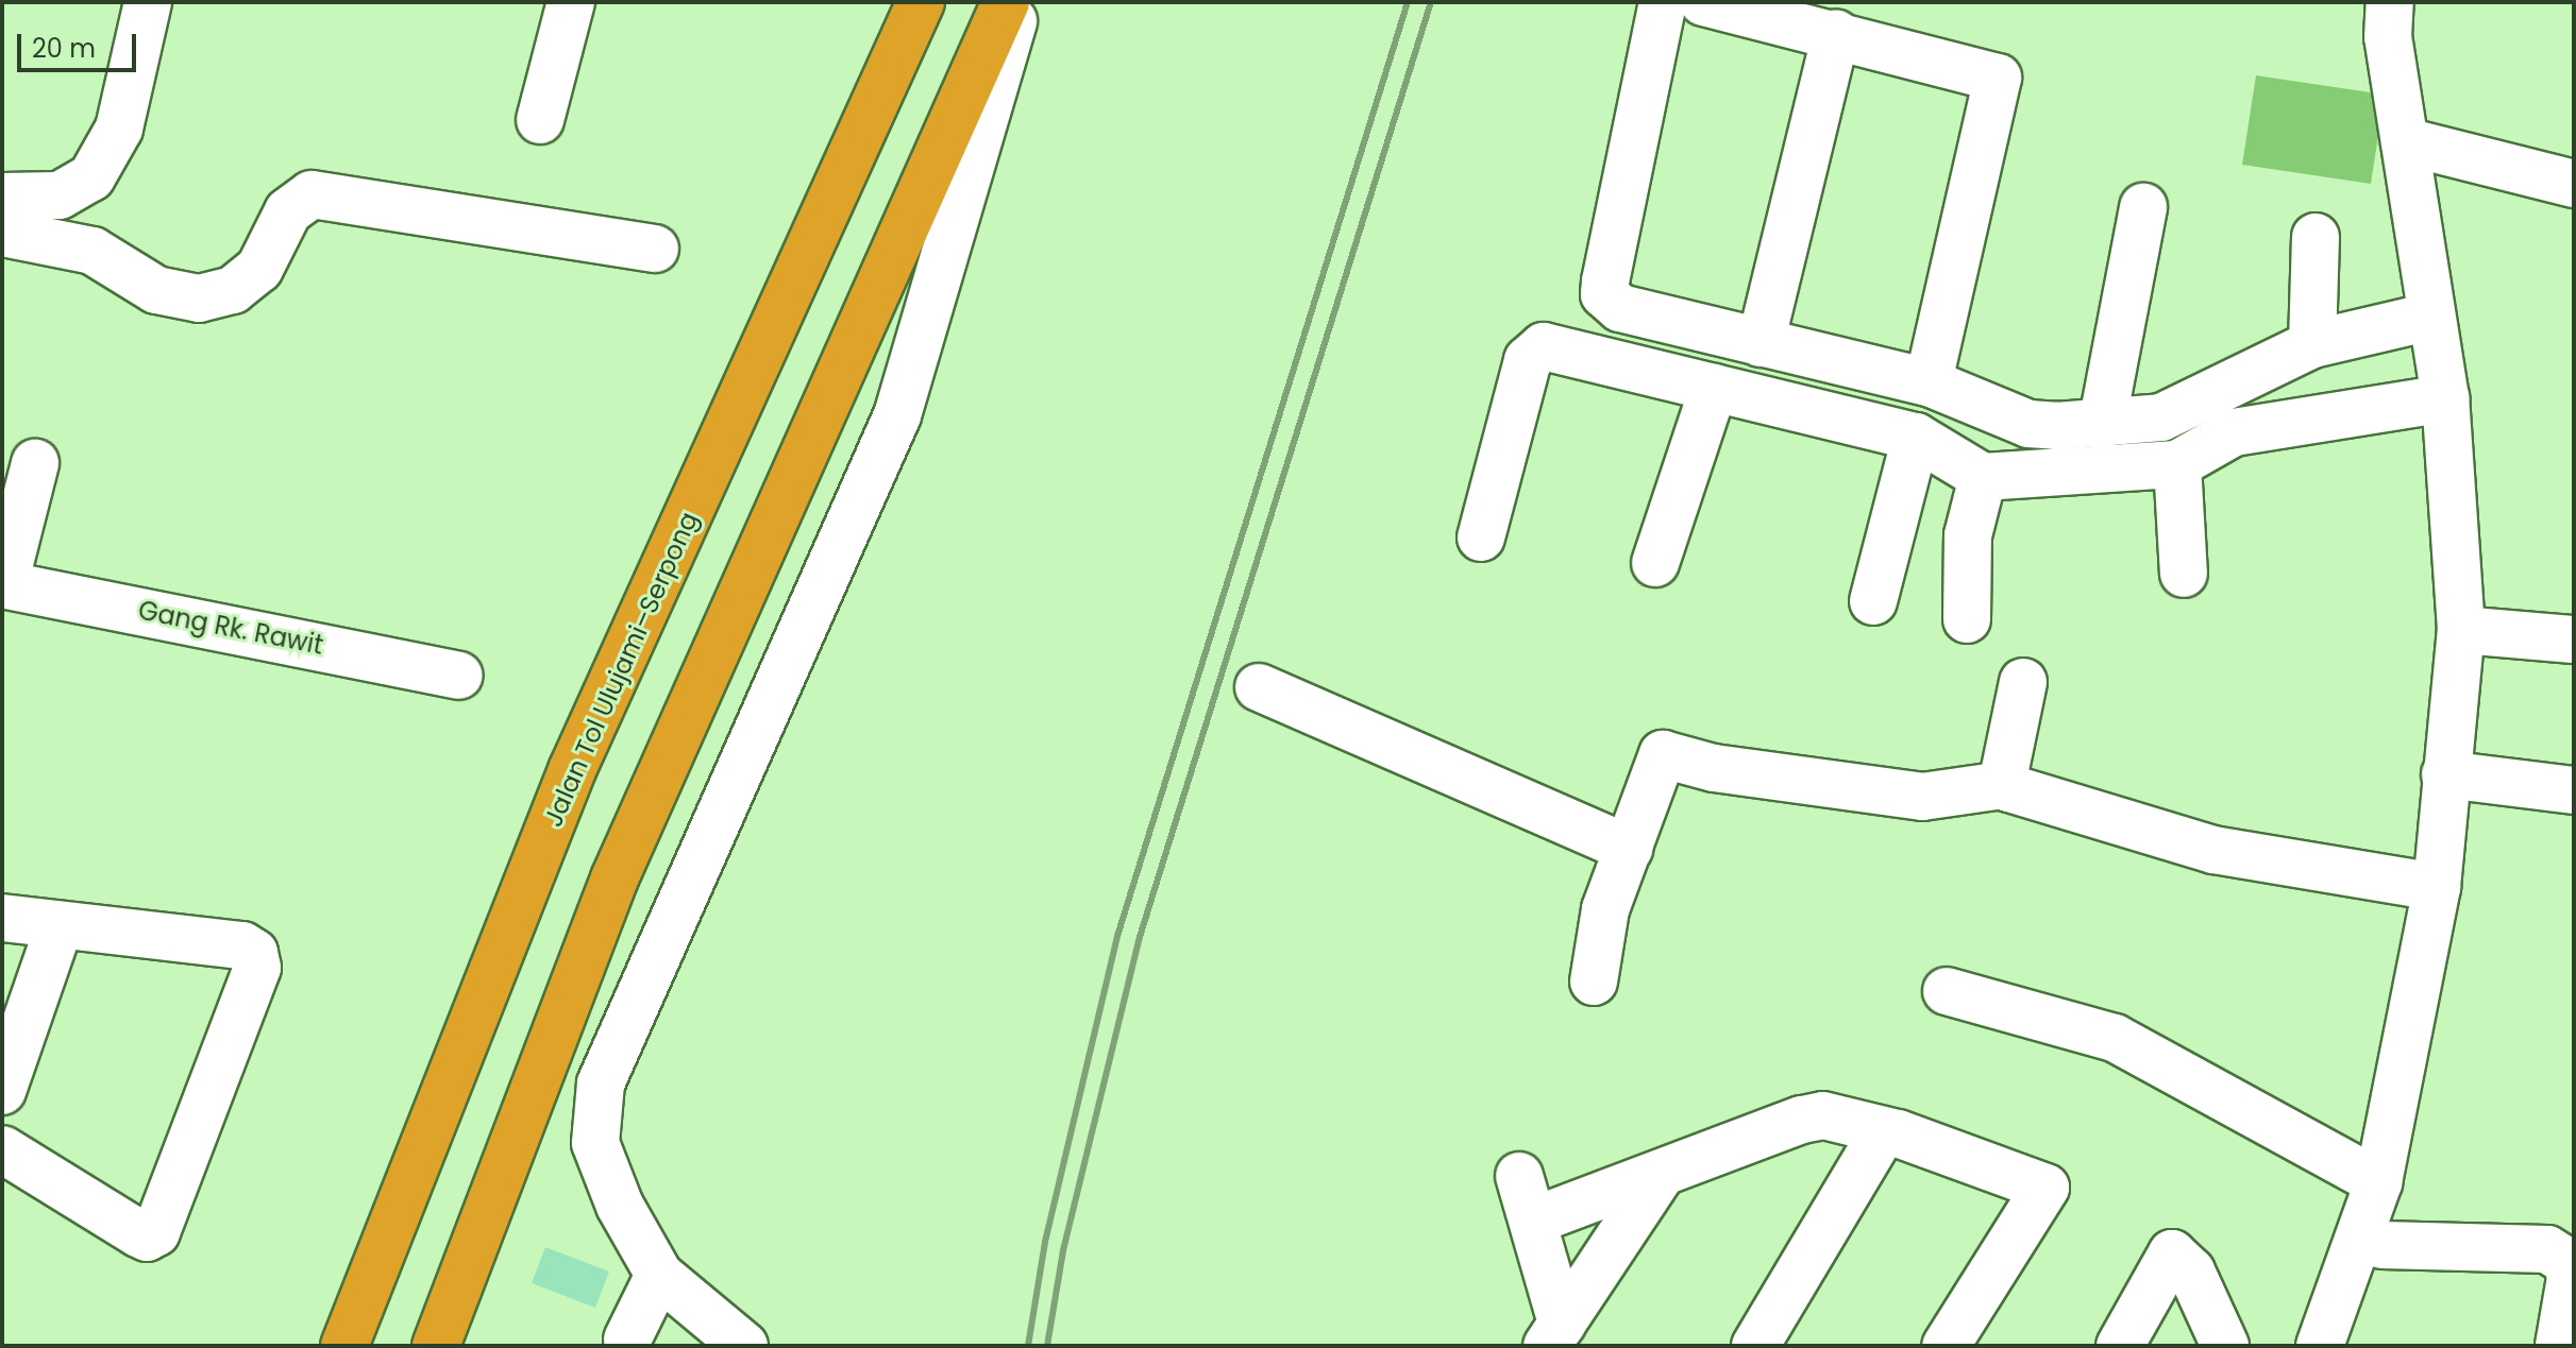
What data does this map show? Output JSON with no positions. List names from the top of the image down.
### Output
{
  "streets": {
    "highway": ["Jalan Tol Ulujami–Serpong"],
    "street": ["Gang Rk. Rawit"]
  },
  "scale_bar": "20 m"
}
